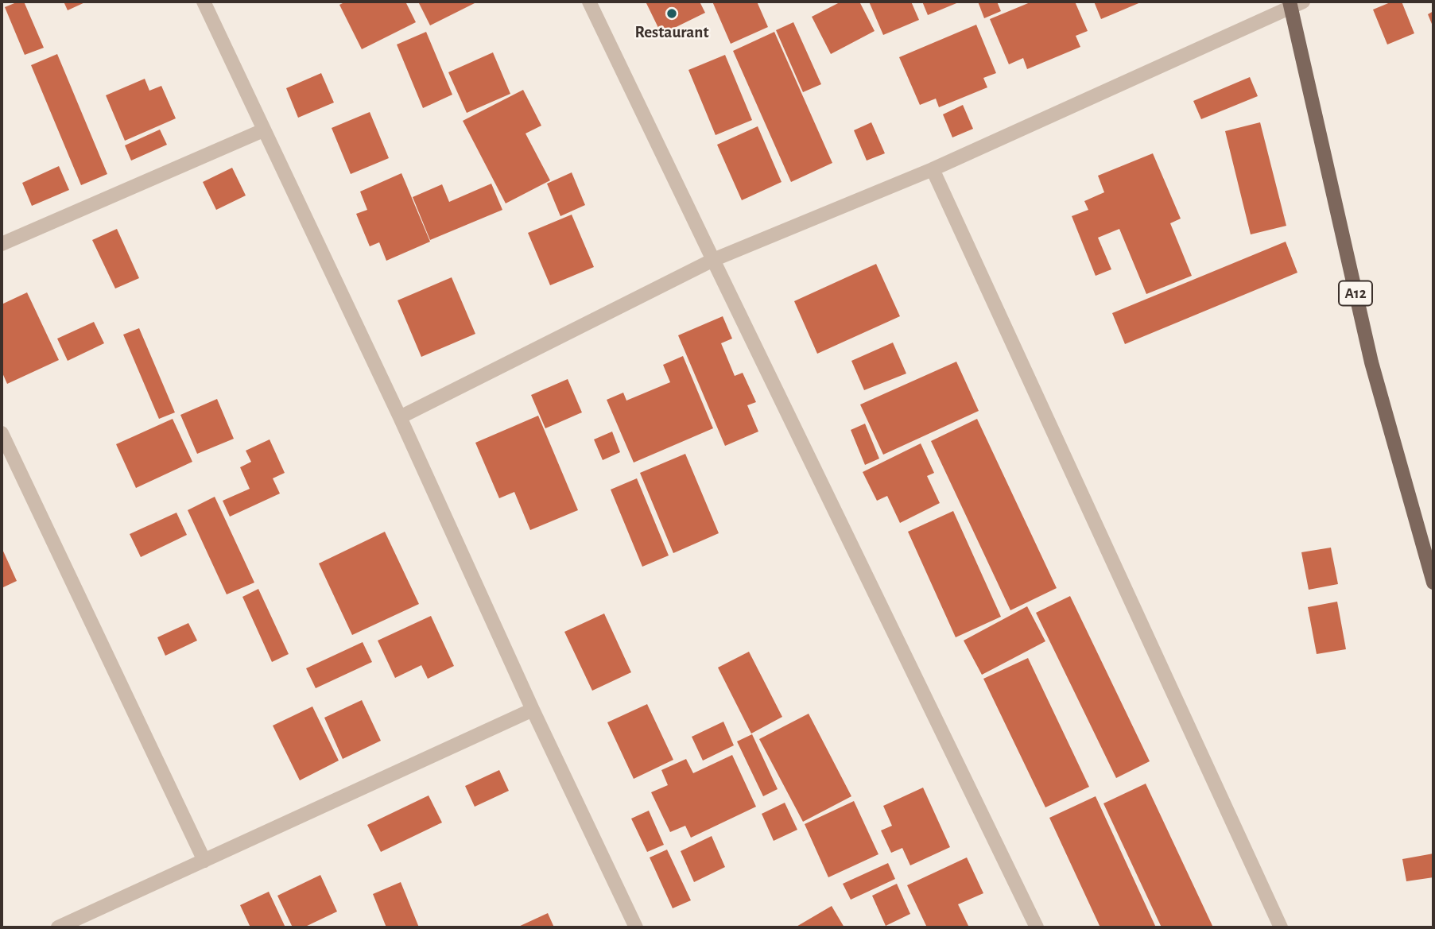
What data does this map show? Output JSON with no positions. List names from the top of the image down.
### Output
{
  "streets": {
    "main road": ["A12"]
  },
  "places": ["Restaurant"]
}
